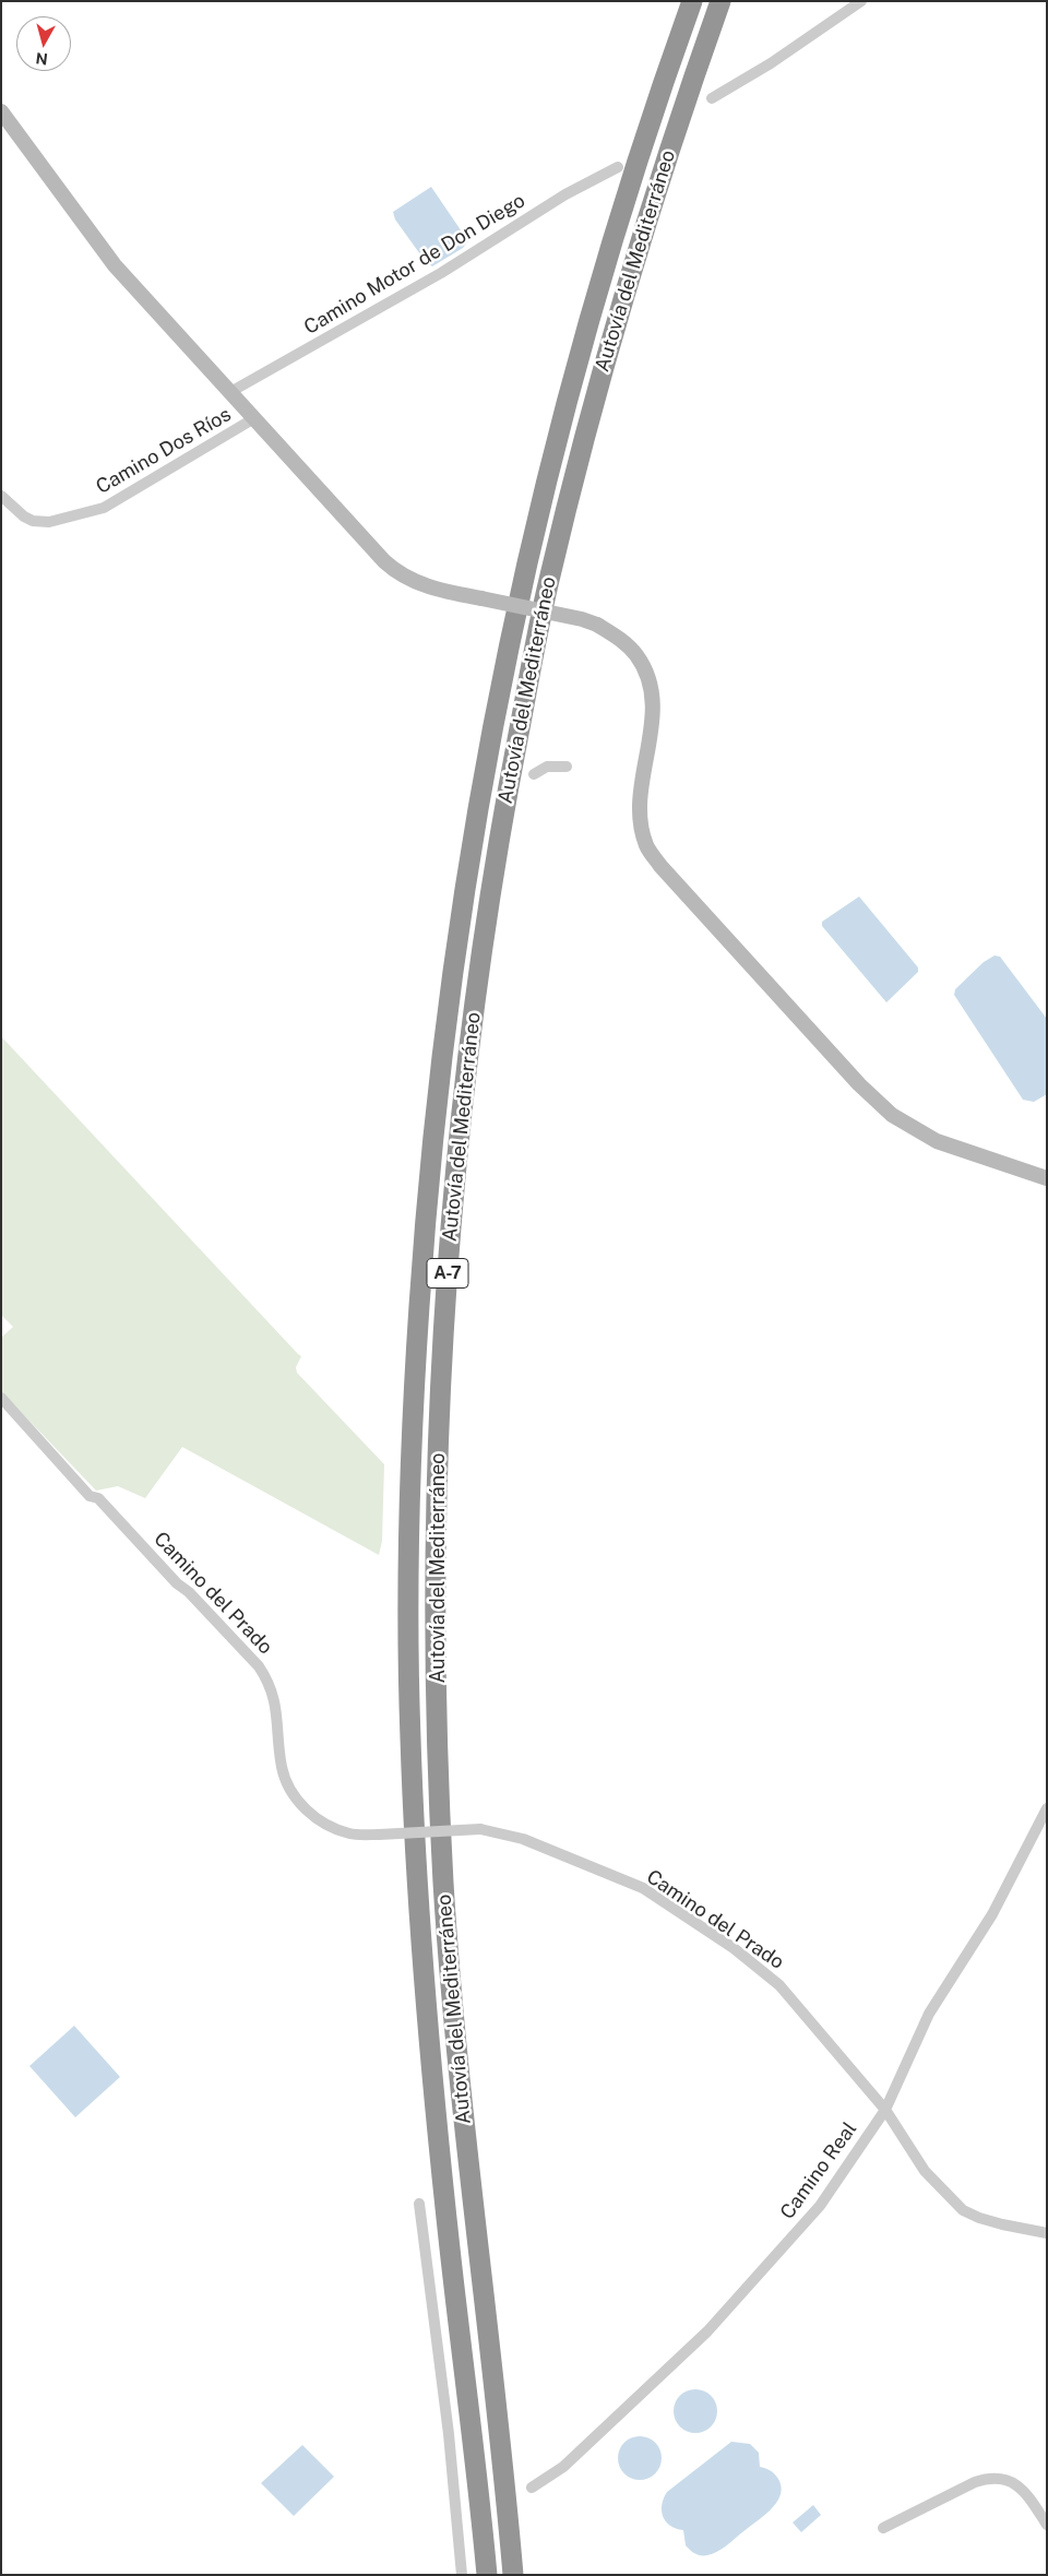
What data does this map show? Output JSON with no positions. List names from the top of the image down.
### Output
{
  "streets": {
    "highway": ["Autovía del Mediterráneo", "A-7"],
    "street": [
      "Camino Motor de Don Diego",
      "Camino Dos Ríos",
      "Camino del Prado",
      "Camino Real"
    ]
  },
  "crossings": [
    ["Camino del Prado", "Camino Real"]
  ],
  "north": "bottom"
}
